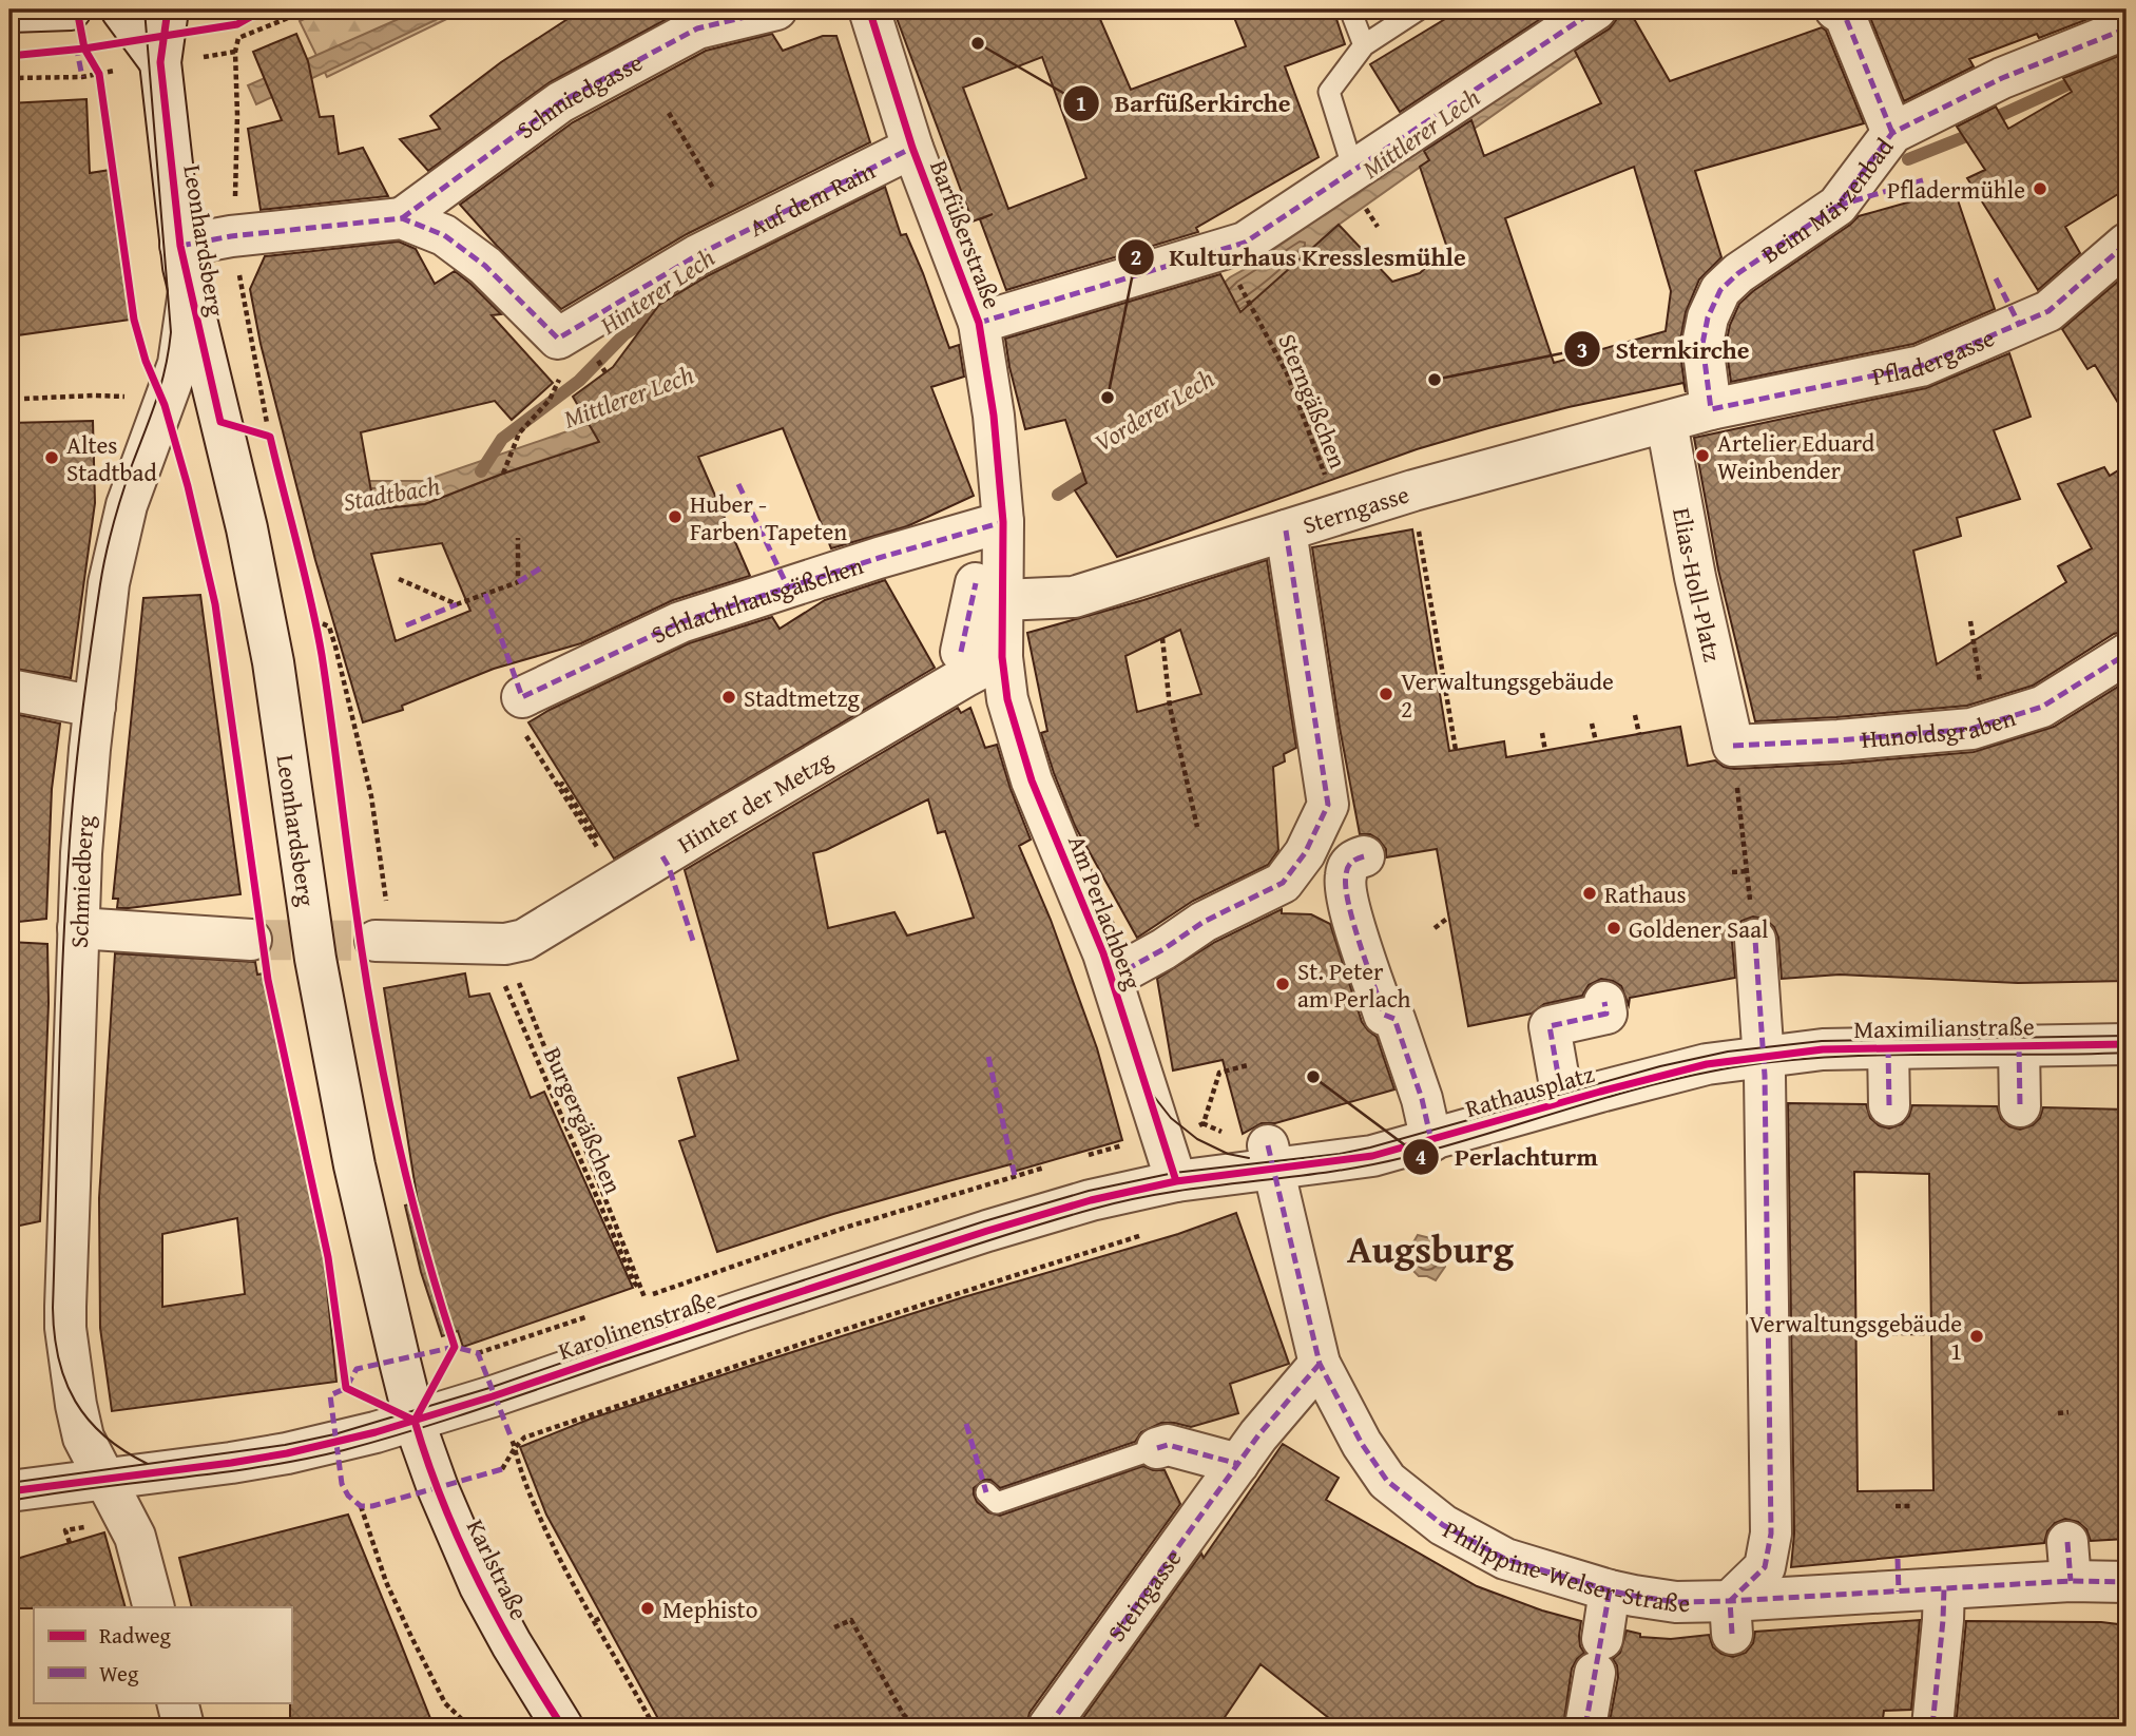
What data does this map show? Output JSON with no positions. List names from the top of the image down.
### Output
{
  "streets": {
    "street": [
      "Schmiedgasse",
      "Auf dem Rain",
      "Beim Märzenbad",
      "Barfüßerstraße",
      "Leonhardsberg",
      "Pfladergasse",
      "Sterngasse",
      "Elias-Holl-Platz",
      "Schlachthausgäßchen",
      "Hunoldsgraben",
      "Hinter der Metzg",
      "Schmiedberg",
      "Am Perlachberg",
      "Maximilianstraße",
      "Rathausplatz",
      "Karolinenstraße",
      "Philippine-Welser-Straße",
      "Karlstraße",
      "Steingasse"
    ],
    "path": ["Sterngäßchen", "Burgergäßchen"]
  },
  "crossings": [
    ["Schmiedgasse", "Auf dem Rain"],
    ["Schmiedgasse", "Leonhardsberg"],
    ["Auf dem Rain", "Barfüßerstraße"],
    ["Beim Märzenbad", "Pfladergasse"],
    ["Beim Märzenbad", "Sterngasse"],
    ["Barfüßerstraße", "Sterngasse"],
    ["Barfüßerstraße", "Schlachthausgäßchen"],
    ["Barfüßerstraße", "Am Perlachberg"],
    ["Leonhardsberg", "Schmiedberg"],
    ["Leonhardsberg", "Karolinenstraße"],
    ["Leonhardsberg", "Karlstraße"],
    ["Pfladergasse", "Sterngasse"],
    ["Sterngäßchen", "Sterngasse"],
    ["Sterngasse", "Elias-Holl-Platz"],
    ["Sterngasse", "Am Perlachberg"],
    ["Elias-Holl-Platz", "Hunoldsgraben"],
    ["Hinter der Metzg", "Am Perlachberg"],
    ["Hinter der Metzg", "Burgergäßchen"],
    ["Schmiedberg", "Karolinenstraße"],
    ["Am Perlachberg", "Rathausplatz"],
    ["Am Perlachberg", "Karolinenstraße"],
    ["Maximilianstraße", "Rathausplatz"],
    ["Rathausplatz", "Karolinenstraße"],
    ["Karolinenstraße", "Karlstraße"],
    ["Philippine-Welser-Straße", "Steingasse"]
  ],
  "districts": ["Augsburg"],
  "water": [
    "Mittlerer Lech",
    "Hinterer Lech",
    "Vorderer Lech",
    "Stadtbach"
  ],
  "places": [
    "Barfüßerkirche",
    "Pfladermühle",
    "Sternkirche",
    "Kulturhaus Kresslesmühle",
    "Artelier Eduard Weinbender",
    "Altes Stadtbad",
    "Huber - Farben Tapeten",
    "Verwaltungsgebäude 2",
    "Stadtmetzg",
    "Rathaus",
    "Goldener Saal",
    "St. Peter am Perlach",
    "Perlachturm",
    "Verwaltungsgebäude 1",
    "Mephisto"
  ],
  "legend": ["Radweg", "Weg"]
}
